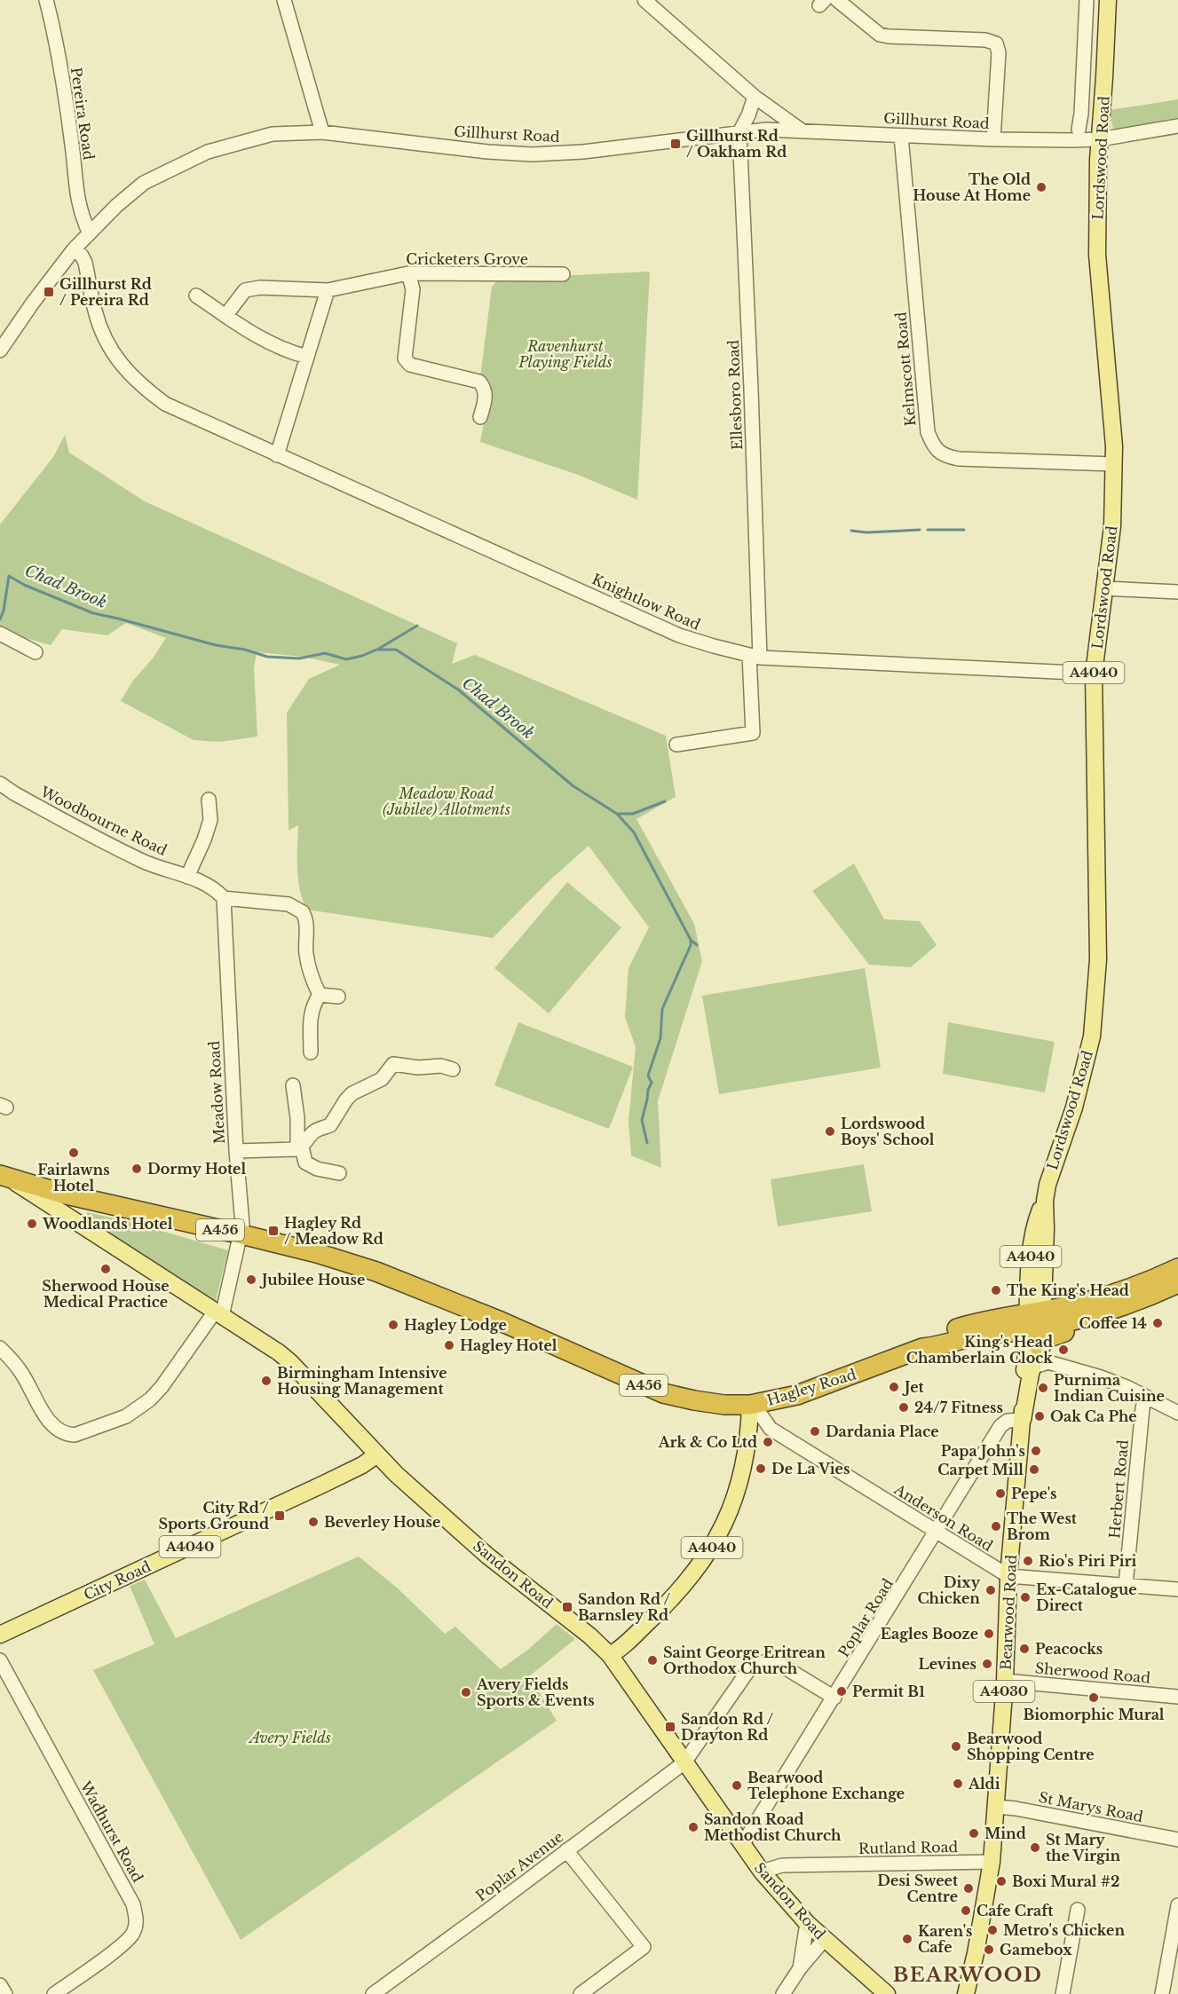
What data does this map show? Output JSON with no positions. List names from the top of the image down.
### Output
{
  "streets": {
    "highway": ["A456", "Hagley Road"],
    "main road": [
      "Lordswood Road",
      "A4040",
      "Sandon Road",
      "City Road",
      "Bearwood Road",
      "A4030"
    ],
    "street": [
      "Pereira Road",
      "Gillhurst Road",
      "Cricketers Grove",
      "Kelmscott Road",
      "Ellesboro Road",
      "Knightlow Road",
      "Woodbourne Road",
      "Meadow Road",
      "Herbert Road",
      "Anderson Road",
      "Poplar Road",
      "Sherwood Road",
      "St Marys Road",
      "Wadhurst Road",
      "Rutland Road",
      "Poplar Avenue"
    ]
  },
  "crossings": [
    ["Pereira Road", "Gillhurst Road"],
    ["Gillhurst Road", "Lordswood Road"],
    ["Gillhurst Road", "Kelmscott Road"],
    ["Gillhurst Road", "Ellesboro Road"],
    ["Gillhurst Road", "Knightlow Road"],
    ["Lordswood Road", "Kelmscott Road"],
    ["Lordswood Road", "Knightlow Road"],
    ["Lordswood Road", "A456"],
    ["Lordswood Road", "Hagley Road"],
    ["Lordswood Road", "Bearwood Road"],
    ["Ellesboro Road", "Knightlow Road"],
    ["A4040", "Hagley Road"],
    ["A4040", "Anderson Road"],
    ["A4040", "Sandon Road"],
    ["Woodbourne Road", "Meadow Road"],
    ["Meadow Road", "Hagley Road"],
    ["Meadow Road", "Sandon Road"],
    ["A456", "Hagley Road"],
    ["A456", "Bearwood Road"],
    ["Hagley Road", "Anderson Road"],
    ["Hagley Road", "Sandon Road"],
    ["Hagley Road", "Bearwood Road"],
    ["Herbert Road", "Anderson Road"],
    ["Anderson Road", "Bearwood Road"],
    ["Anderson Road", "Poplar Road"],
    ["Sandon Road", "City Road"],
    ["Sandon Road", "Poplar Road"],
    ["Sandon Road", "Rutland Road"],
    ["Sandon Road", "Poplar Avenue"],
    ["Bearwood Road", "Poplar Road"],
    ["Bearwood Road", "Sherwood Road"],
    ["Bearwood Road", "St Marys Road"],
    ["Bearwood Road", "Rutland Road"],
    ["Poplar Road", "Poplar Avenue"]
  ],
  "districts": ["BEARWOOD"],
  "water": ["Chad Brook"],
  "parks": ["Ravenhurst Playing Fields", "Meadow Road (Jubilee) Allotments", "Avery Fields"],
  "places": {
    "transit": [
      "Gillhurst Rd / Oakham Rd",
      "Gillhurst Rd / Pereira Rd",
      "Hagley Rd / Meadow Rd",
      "City Rd / Sports Ground",
      "Sandon Rd / Barnsley Rd",
      "Sandon Rd / Drayton Rd"
    ],
    "other": [
      "The Old House At Home",
      "Lordswood Boys' School",
      "Fairlawns Hotel",
      "Dormy Hotel",
      "Woodlands Hotel",
      "Sherwood House Medical Practice",
      "Jubilee House",
      "The King's Head",
      "Coffee 14",
      "Hagley Lodge",
      "Hagley Hotel",
      "King's Head Chamberlain Clock",
      "Birmingham Intensive Housing Management",
      "Jet",
      "Purnima Indian Cuisine",
      "24/7 Fitness",
      "Oak Ca Phe",
      "Dardania Place",
      "Ark & Co Ltd",
      "Papa John's",
      "De La Vies",
      "Carpet Mill",
      "Pepe's",
      "Beverley House",
      "The West Brom",
      "Rio's Piri Piri",
      "Dixy Chicken",
      "Ex-Catalogue Direct",
      "Eagles Booze",
      "Peacocks",
      "Saint George Eritrean Orthodox Church",
      "Levines",
      "Permit B1",
      "Avery Fields Sports & Events",
      "Biomorphic Mural",
      "Bearwood Shopping Centre",
      "Aldi",
      "Bearwood Telephone Exchange",
      "Sandon Road Methodist Church",
      "Mind",
      "St Mary the Virgin",
      "Boxi Mural #2",
      "Desi Sweet Centre",
      "Cafe Craft",
      "Metro's Chicken",
      "Karen's Cafe",
      "Gamebox"
    ]
  }
}
